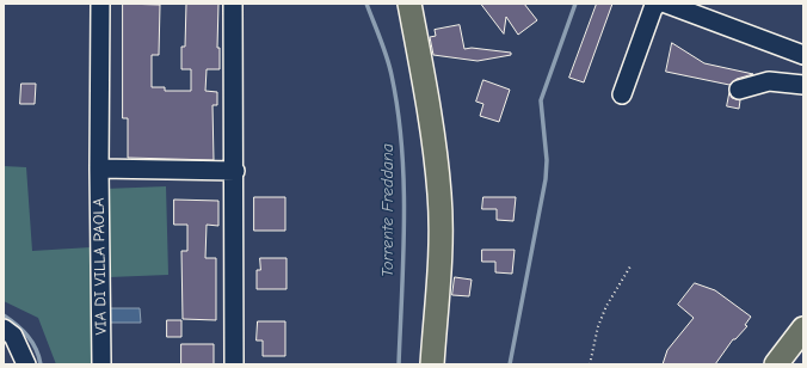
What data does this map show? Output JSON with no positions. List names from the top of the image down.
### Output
{
  "streets": {
    "street": ["VIA DI VILLA PAOLA"]
  },
  "water": ["Torrente Freddana"]
}
